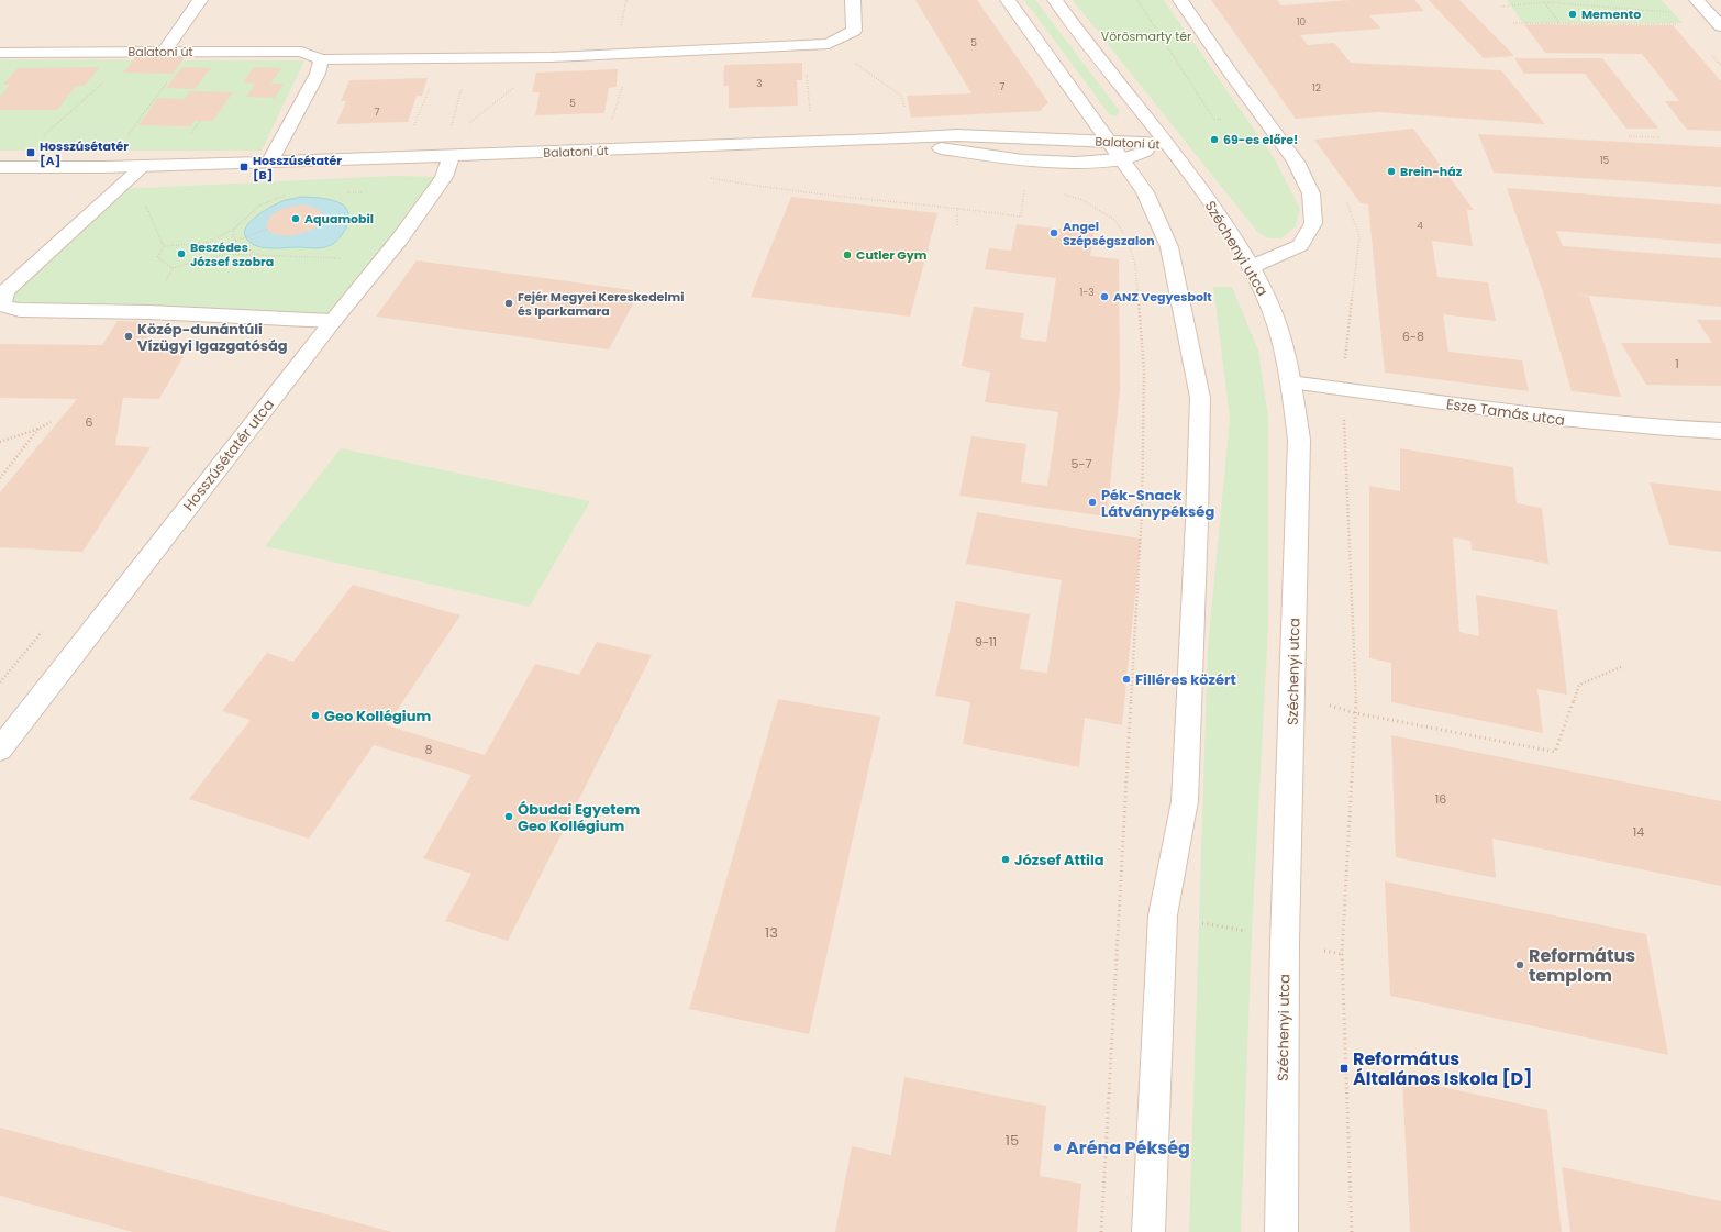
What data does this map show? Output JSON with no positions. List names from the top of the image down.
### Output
{
  "streets": {
    "street": [
      "Balatoni út",
      "Széchenyi utca",
      "Esze Tamás utca",
      "Hosszúsétatér utca"
    ]
  },
  "crossings": [
    ["Balatoni út", "Széchenyi utca"],
    ["Balatoni út", "Hosszúsétatér utca"],
    ["Széchenyi utca", "Esze Tamás utca"]
  ],
  "parks": ["Vörösmarty tér"],
  "places": {
    "other": [
      "Memento",
      "69-es előre!",
      "Brein-ház",
      "Aquamobil",
      "Angel Szépségszalon",
      "Beszédes József szobra",
      "Cutler Gym",
      "ANZ Vegyesbolt",
      "Fejér Megyei Kereskedelmi és Iparkamara",
      "Közép-dunántúli Vízügyi Igazgatóság",
      "Pék-Snack Látványpékség",
      "Filléres közért",
      "Geo Kollégium",
      "Óbudai Egyetem Geo Kollégium",
      "József Attila",
      "Református templom",
      "Aréna Pékség"
    ],
    "transit": ["Hosszúsétatér [A]", "Hosszúsétatér [B]", "Református Általános Iskola [D]"]
  },
  "house_numbers": [
    "10",
    "5",
    "3",
    "7",
    "12",
    "5",
    "7",
    "15",
    "4",
    "1-3",
    "6-8",
    "1",
    "6",
    "5-7",
    "9-11",
    "8",
    "16",
    "14",
    "13",
    "15"
  ]
}
